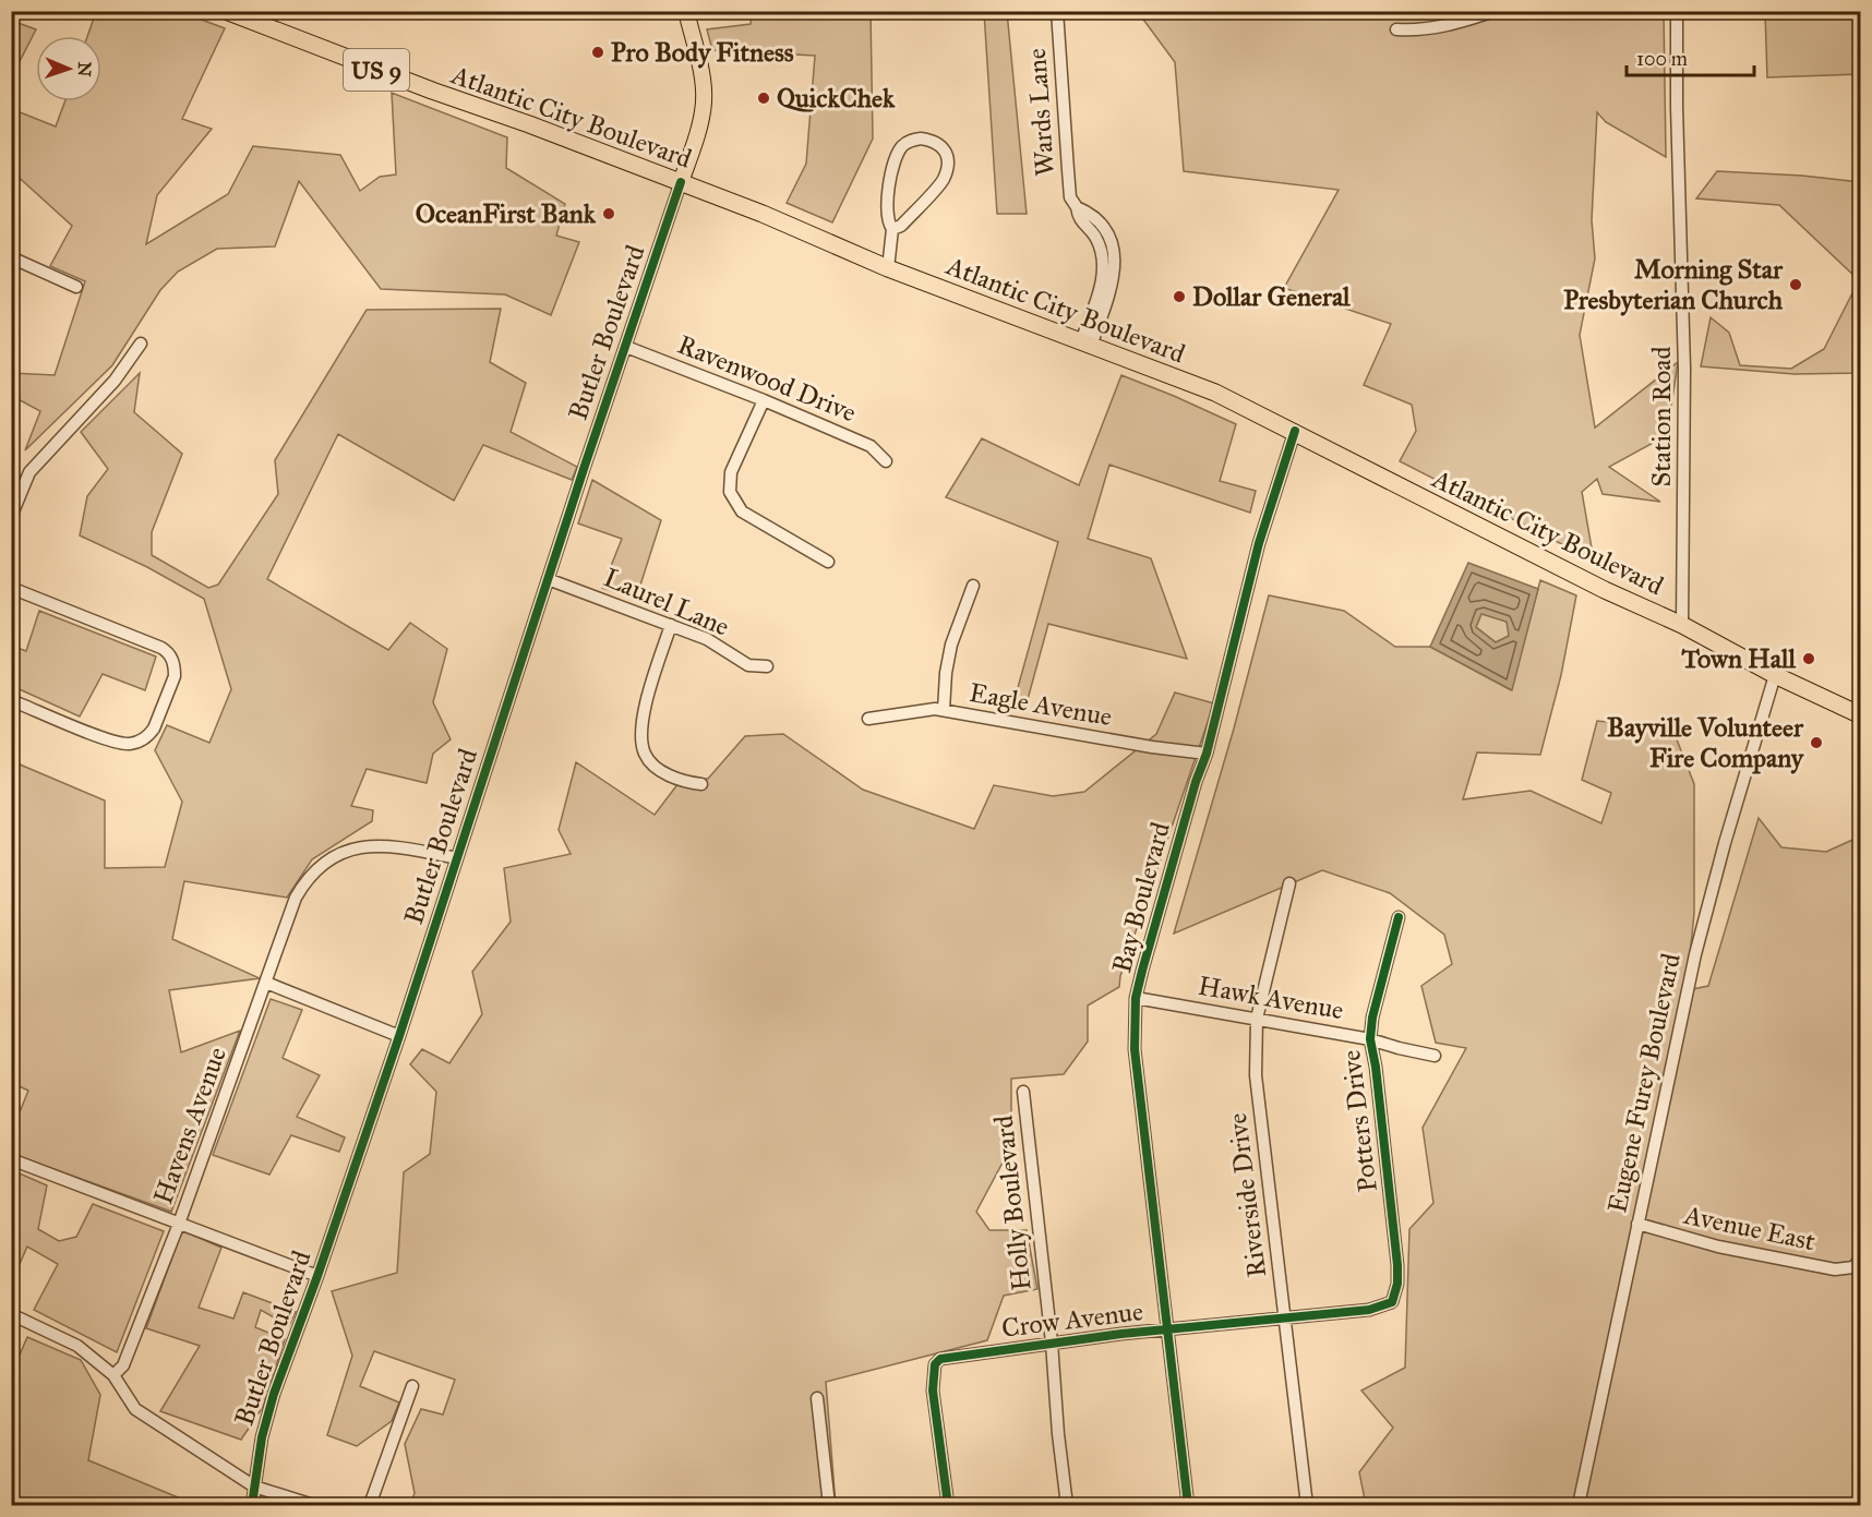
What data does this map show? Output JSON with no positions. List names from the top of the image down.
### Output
{
  "streets": {
    "highway": ["US 9", "Atlantic City Boulevard"],
    "street": [
      "Wards Lane",
      "Butler Boulevard",
      "Ravenwood Drive",
      "Station Road",
      "Laurel Lane",
      "Eagle Avenue",
      "Bay Boulevard",
      "Hawk Avenue",
      "Eugene Furey Boulevard",
      "Potters Drive",
      "Havens Avenue",
      "Riverside Drive",
      "Holly Boulevard",
      "Avenue East",
      "Crow Avenue"
    ]
  },
  "crossings": [
    ["Wards Lane", "Atlantic City Boulevard"],
    ["Atlantic City Boulevard", "Butler Boulevard"],
    ["Atlantic City Boulevard", "Station Road"],
    ["Atlantic City Boulevard", "Bay Boulevard"],
    ["Atlantic City Boulevard", "Eugene Furey Boulevard"],
    ["Butler Boulevard", "Ravenwood Drive"],
    ["Butler Boulevard", "Laurel Lane"],
    ["Butler Boulevard", "Havens Avenue"],
    ["Eagle Avenue", "Bay Boulevard"],
    ["Bay Boulevard", "Hawk Avenue"],
    ["Bay Boulevard", "Crow Avenue"],
    ["Hawk Avenue", "Potters Drive"],
    ["Hawk Avenue", "Riverside Drive"],
    ["Eugene Furey Boulevard", "Avenue East"],
    ["Potters Drive", "Crow Avenue"],
    ["Riverside Drive", "Crow Avenue"],
    ["Holly Boulevard", "Crow Avenue"]
  ],
  "places": [
    "Pro Body Fitness",
    "QuickChek",
    "OceanFirst Bank",
    "Morning Star Presbyterian Church",
    "Dollar General",
    "Town Hall",
    "Bayville Volunteer Fire Company"
  ],
  "scale_bar": "100 m",
  "north": "right"
}
